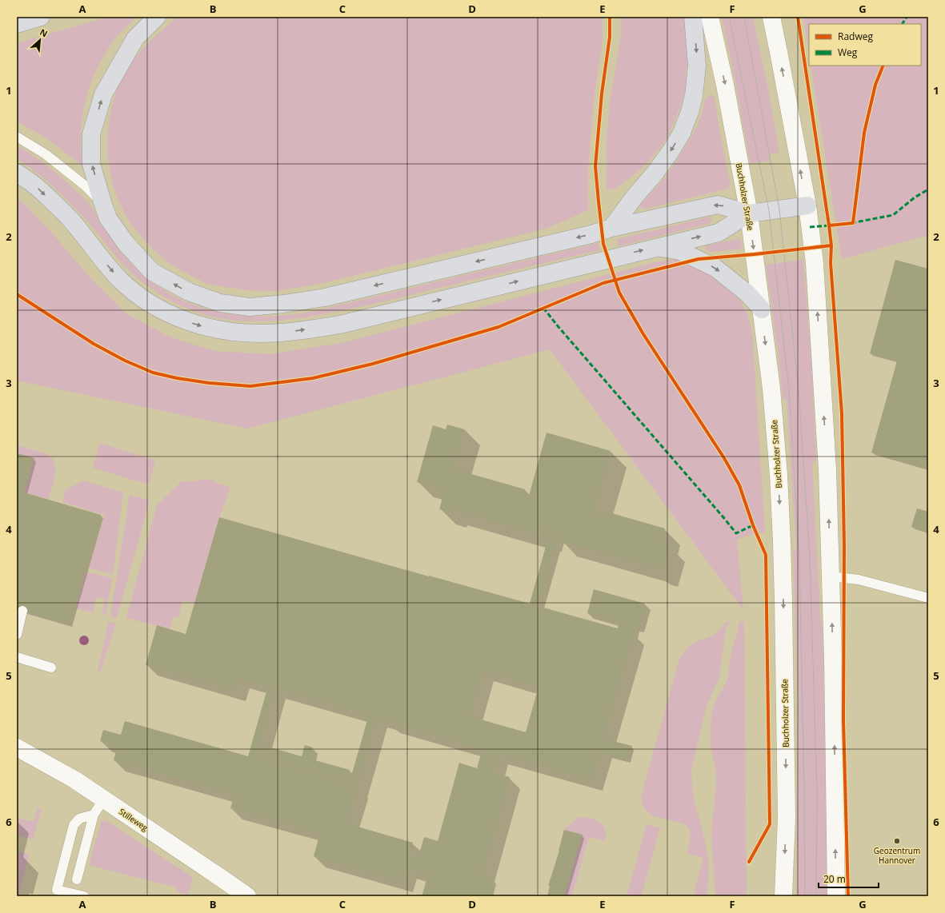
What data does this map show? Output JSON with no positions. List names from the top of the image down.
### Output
{
  "streets": {
    "main road": ["Buchholzer Straße", "Stilleweg"]
  },
  "places": ["Geozentrum Hannover"],
  "legend": ["Radweg", "Weg"],
  "scale_bar": "20 m",
  "north": "top right",
  "grid": {
    "columns": [
      "A",
      "B",
      "C",
      "D",
      "E",
      "F",
      "G"
    ],
    "rows": [
      "1",
      "2",
      "3",
      "4",
      "5",
      "6"
    ]
  }
}
